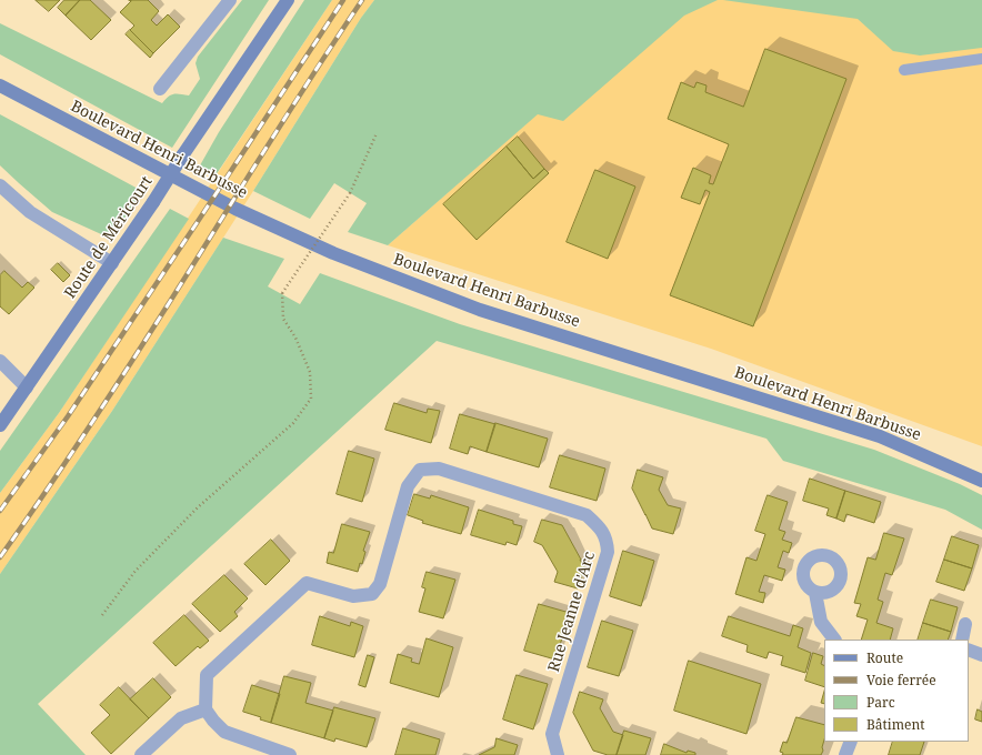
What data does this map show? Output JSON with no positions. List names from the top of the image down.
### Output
{
  "streets": {
    "main road": ["Boulevard Henri Barbusse", "Route de Méricourt"],
    "street": ["Rue Jeanne d'Arc"]
  },
  "legend": [
    "Route",
    "Voie ferrée",
    "Parc",
    "Bâtiment"
  ]
}
